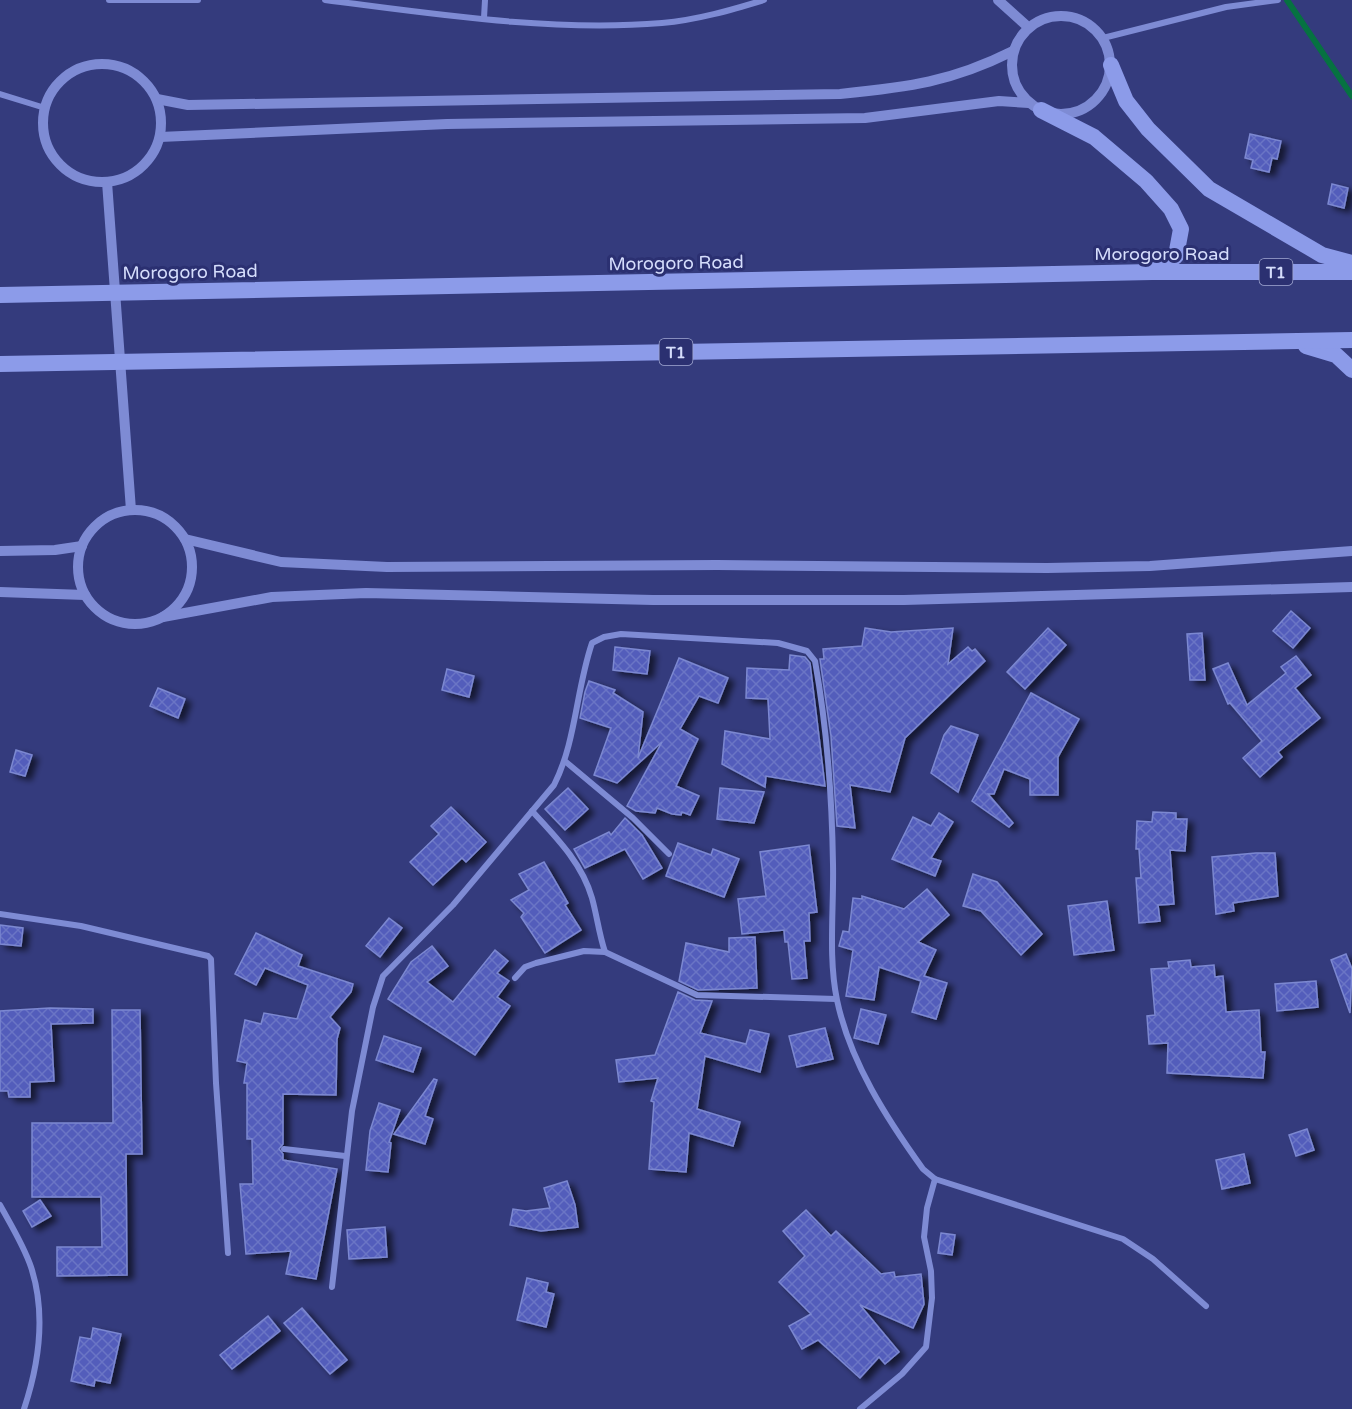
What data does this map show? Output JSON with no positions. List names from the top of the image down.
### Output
{
  "streets": {
    "highway": ["Morogoro Road", "T1"]
  }
}
